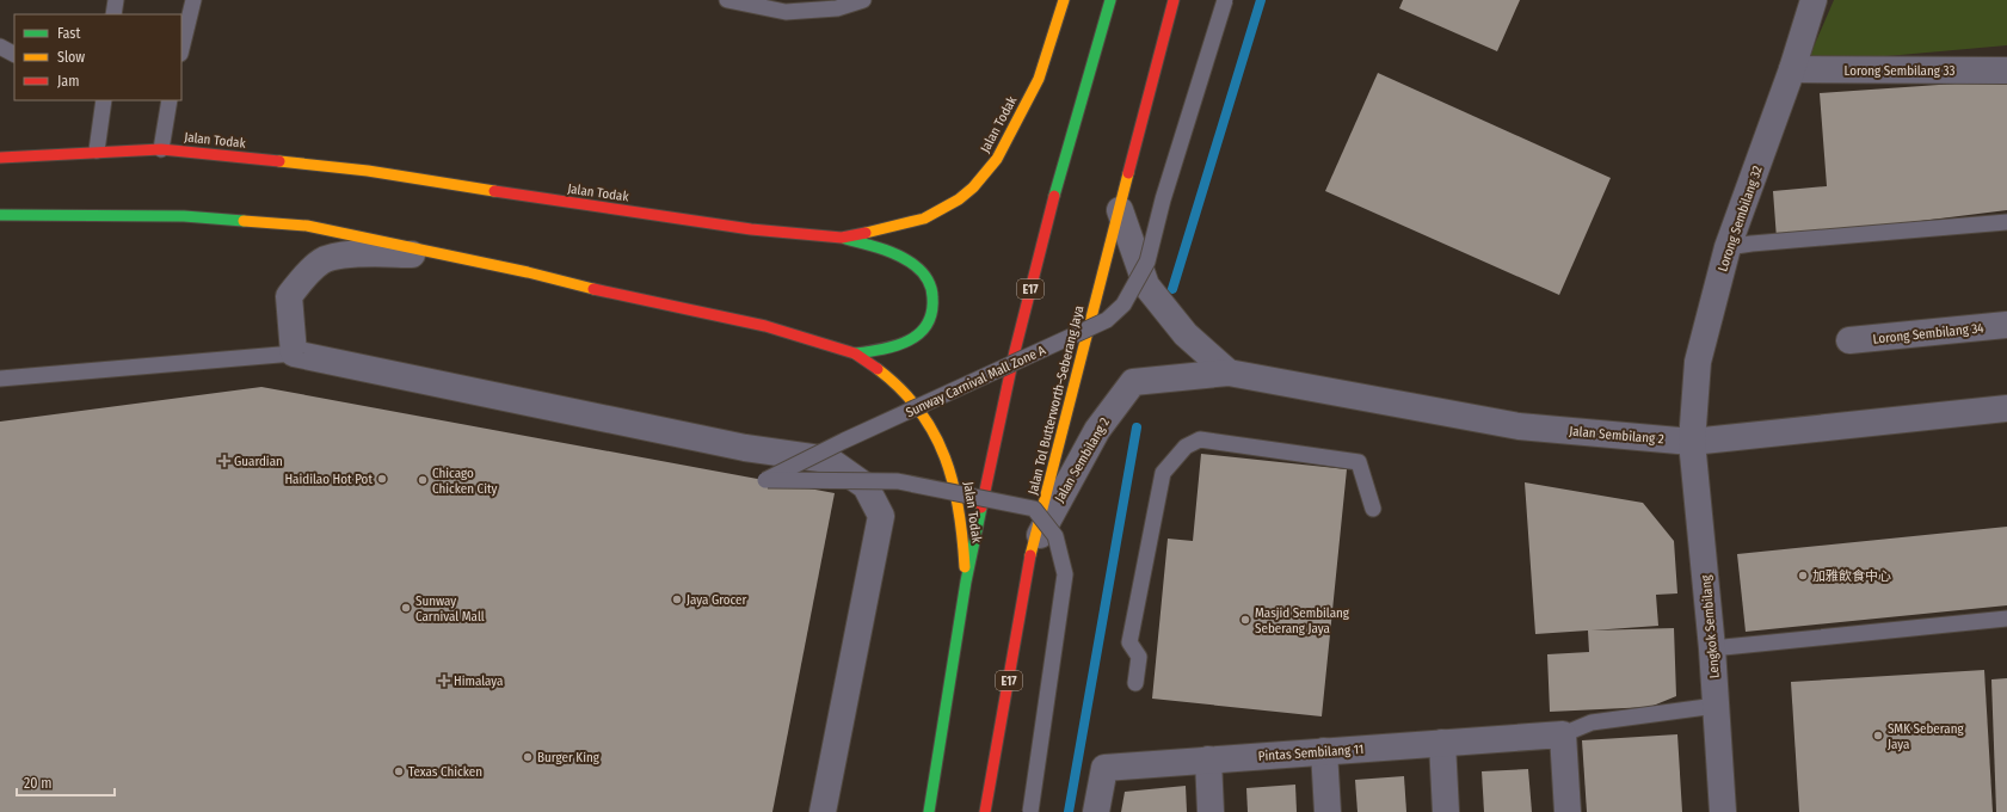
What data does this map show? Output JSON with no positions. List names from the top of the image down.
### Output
{
  "streets": {
    "main road": ["Jalan Todak", "E17", "Jalan Tol Butterworth–Seberang Jaya"],
    "street": [
      "Lorong Sembilang 33",
      "Lorong Sembilang 32",
      "Lorong Sembilang 34",
      "Jalan Sembilang 2",
      "Lengkok Sembilang",
      "Pintas Sembilang 11"
    ],
    "lane": ["Sunway Carnival Mall Zone A"]
  },
  "crossings": [
    ["Lorong Sembilang 33", "Lorong Sembilang 32"],
    ["Jalan Todak", "E17"],
    ["Lorong Sembilang 32", "Jalan Sembilang 2"],
    ["Lorong Sembilang 32", "Lengkok Sembilang"],
    ["Jalan Tol Butterworth–Seberang Jaya", "Jalan Sembilang 2"],
    ["Jalan Sembilang 2", "Lengkok Sembilang"]
  ],
  "places": {
    "health": ["Guardian", "Himalaya"],
    "other": [
      "Haidilao Hot Pot",
      "Chicago Chicken City",
      "加雅飲食中心",
      "Jaya Grocer",
      "Sunway Carnival Mall",
      "Masjid Sembilang Seberang Jaya",
      "SMK Seberang Jaya",
      "Burger King",
      "Texas Chicken"
    ]
  },
  "legend": ["Fast", "Slow", "Jam"],
  "scale_bar": "20 m"
}
